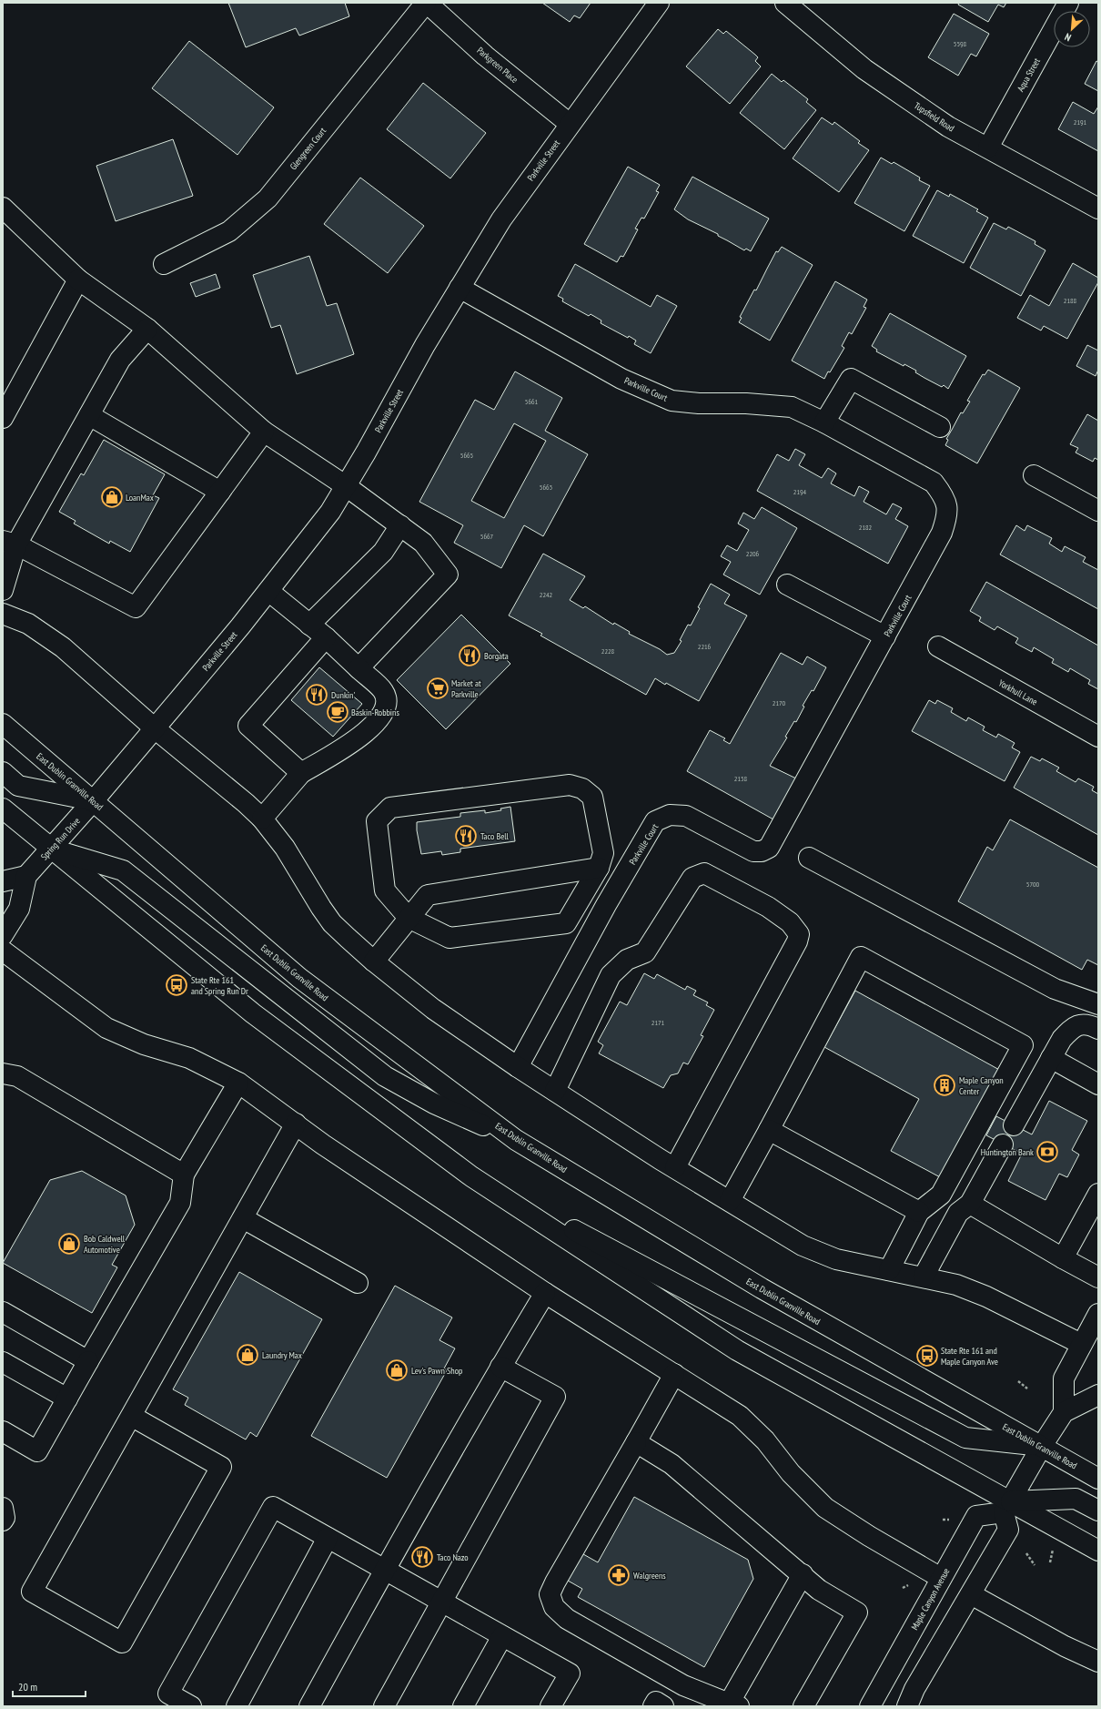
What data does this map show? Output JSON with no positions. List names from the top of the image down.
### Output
{
  "streets": {
    "street": [
      "Parkgreen Place",
      "Aqua Street",
      "Tupsfield Road",
      "Glengreen Court",
      "Parkville Street",
      "Parkville Court",
      "Yorkhull Lane",
      "East Dublin Granville Road",
      "Spring Run Drive",
      "Maple Canyon Avenue"
    ]
  },
  "crossings": [
    ["Parkgreen Place", "Glengreen Court"],
    ["Parkgreen Place", "Parkville Street"],
    ["Aqua Street", "Tupsfield Road"],
    ["Parkville Street", "Parkville Court"],
    ["Parkville Street", "East Dublin Granville Road"],
    ["Parkville Street", "Spring Run Drive"],
    ["East Dublin Granville Road", "Spring Run Drive"]
  ],
  "places": {
    "shop": [
      "LoanMax",
      "Bob Caldwell Automotive",
      "Laundry Max",
      "Lev's Pawn Shop"
    ],
    "restaurant": [
      "Borgata",
      "Dunkin'",
      "Taco Bell",
      "Taco Nazo"
    ],
    "supermarket": ["Market at Parkville"],
    "cafe": ["Baskin-Robbins"],
    "bus stop": ["State Rte 161 and Spring Run Dr", "State Rte 161 and Maple Canyon Ave"],
    "building": ["Maple Canyon Center"],
    "bank": ["Huntington Bank"],
    "pharmacy": ["Walgreens"]
  },
  "house_numbers": [
    "5598",
    "2191",
    "2188",
    "5661",
    "5665",
    "5663",
    "2194",
    "2182",
    "5667",
    "2206",
    "2242",
    "2216",
    "2228",
    "2170",
    "2158",
    "5700",
    "2171"
  ],
  "scale_bar": "20 m",
  "north": "bottom left"
}
